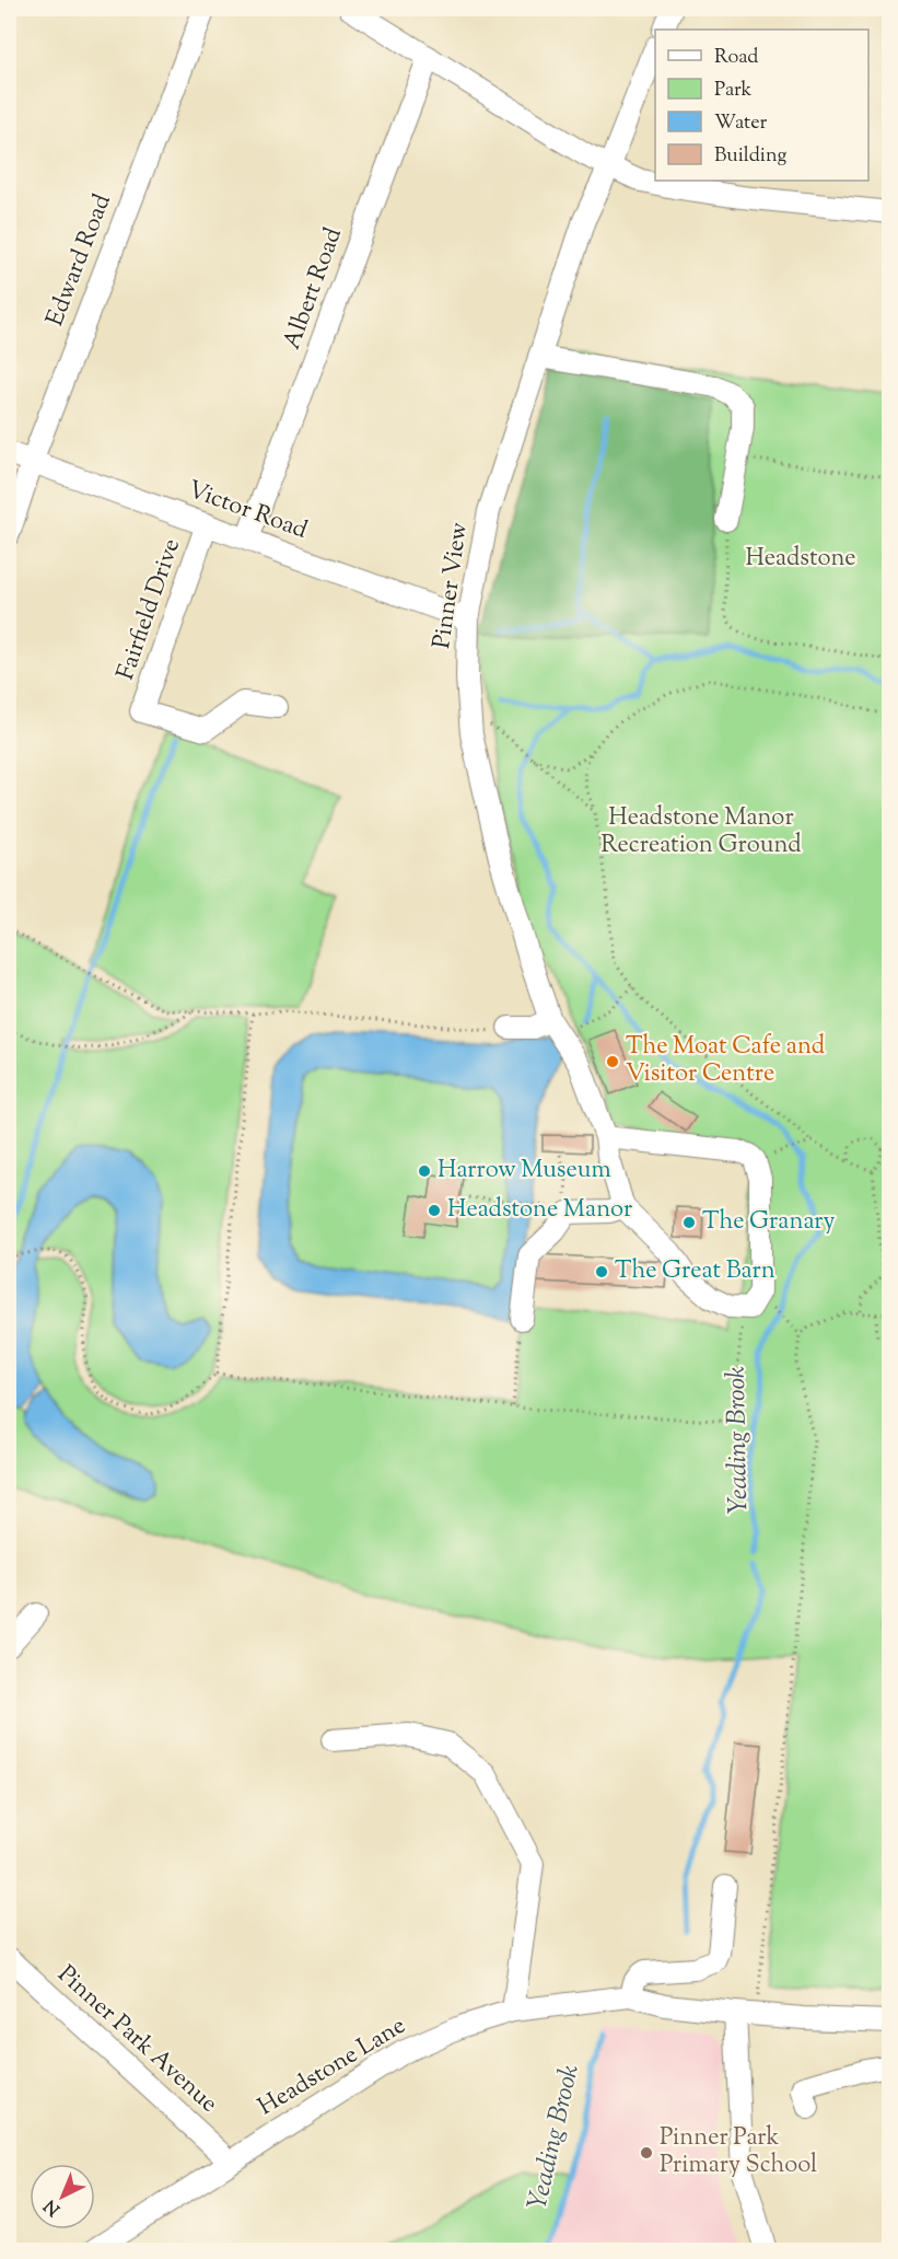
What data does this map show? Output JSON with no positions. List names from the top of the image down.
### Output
{
  "streets": {
    "street": [
      "Edward Road",
      "Albert Road",
      "Victor Road",
      "Pinner View",
      "Fairfield Drive",
      "Pinner Park Avenue",
      "Headstone Lane"
    ]
  },
  "crossings": [
    ["Edward Road", "Victor Road"],
    ["Albert Road", "Victor Road"],
    ["Victor Road", "Pinner View"],
    ["Victor Road", "Fairfield Drive"],
    ["Pinner Park Avenue", "Headstone Lane"]
  ],
  "water": ["Yeading Brook"],
  "parks": ["Headstone", "Headstone Manor Recreation Ground"],
  "places": [
    "The Moat Cafe and Visitor Centre",
    "Harrow Museum",
    "Headstone Manor",
    "The Granary",
    "The Great Barn",
    "Pinner Park Primary School"
  ],
  "legend": [
    "Road",
    "Park",
    "Water",
    "Building"
  ],
  "north": "bottom left"
}
